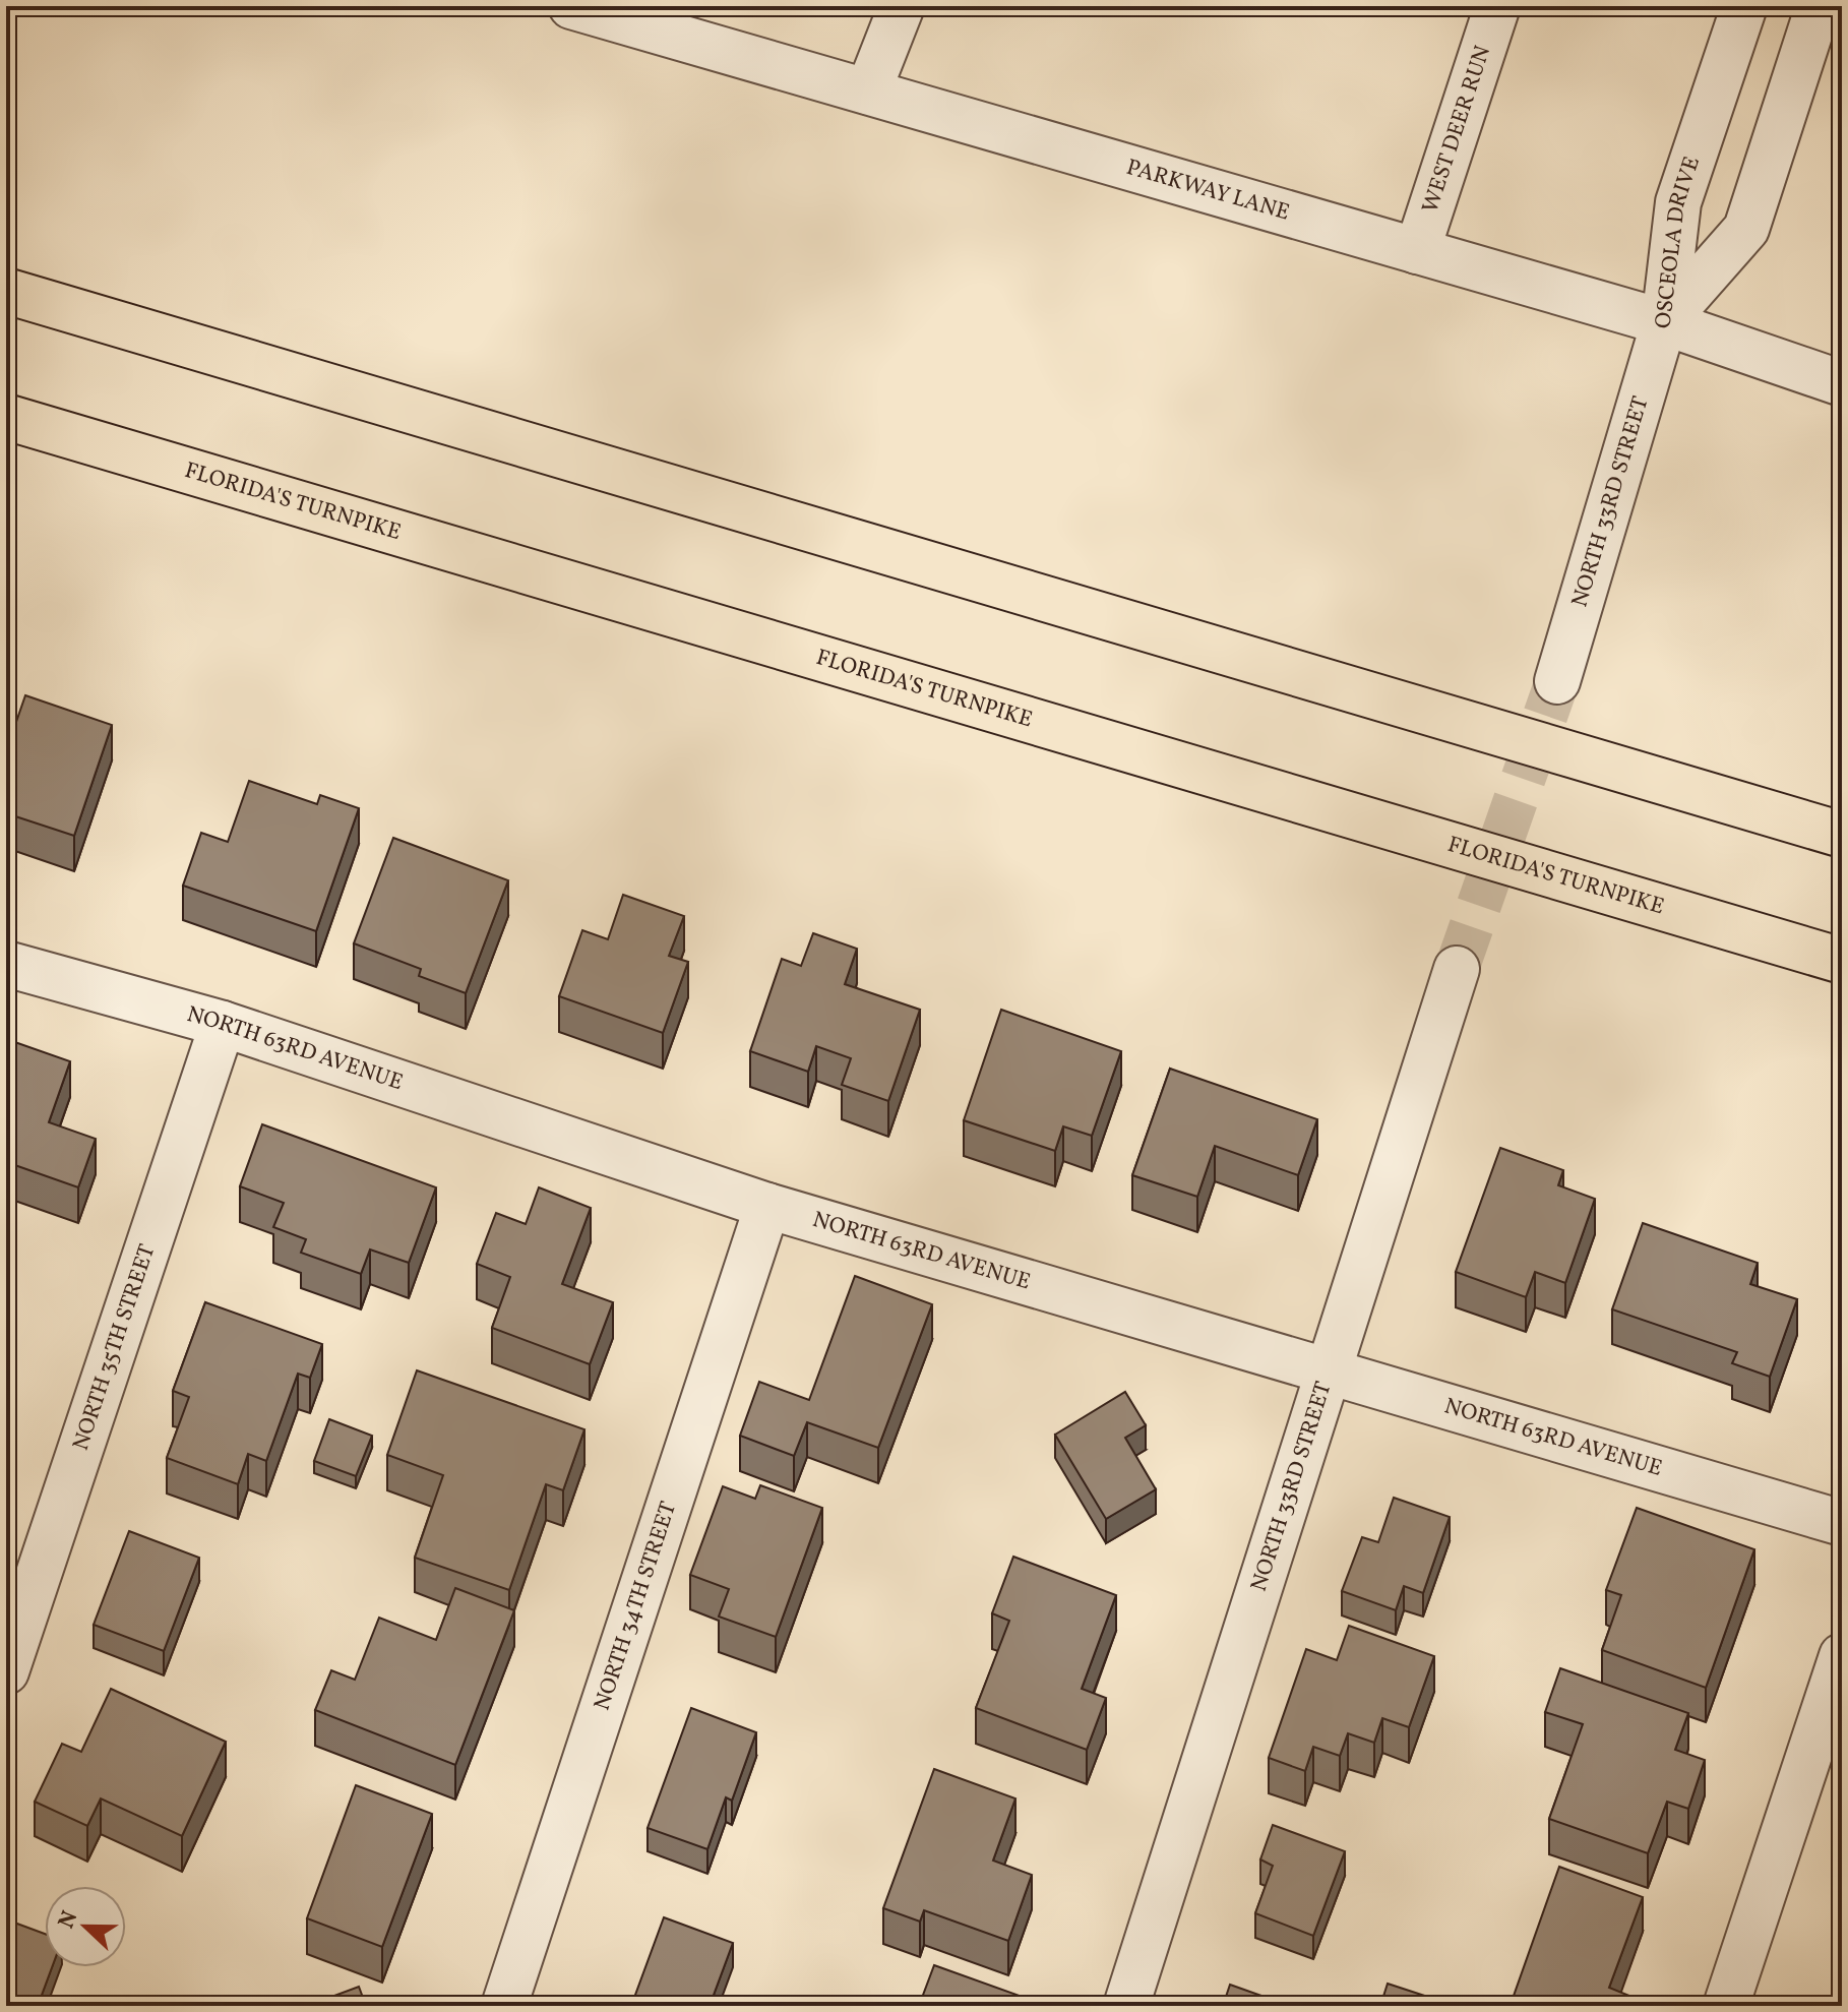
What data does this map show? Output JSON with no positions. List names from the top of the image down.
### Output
{
  "streets": {
    "highway": ["FLORIDA'S TURNPIKE"],
    "street": [
      "WEST DEER RUN",
      "PARKWAY LANE",
      "OSCEOLA DRIVE",
      "NORTH 33RD STREET",
      "NORTH 63RD AVENUE",
      "NORTH 35TH STREET",
      "NORTH 34TH STREET"
    ]
  },
  "crossings": [
    ["WEST DEER RUN", "PARKWAY LANE"],
    ["PARKWAY LANE", "OSCEOLA DRIVE"],
    ["PARKWAY LANE", "NORTH 33RD STREET"],
    ["OSCEOLA DRIVE", "NORTH 33RD STREET"],
    ["NORTH 33RD STREET", "NORTH 63RD AVENUE"],
    ["NORTH 63RD AVENUE", "NORTH 35TH STREET"],
    ["NORTH 63RD AVENUE", "NORTH 34TH STREET"]
  ],
  "north": "left"
}
